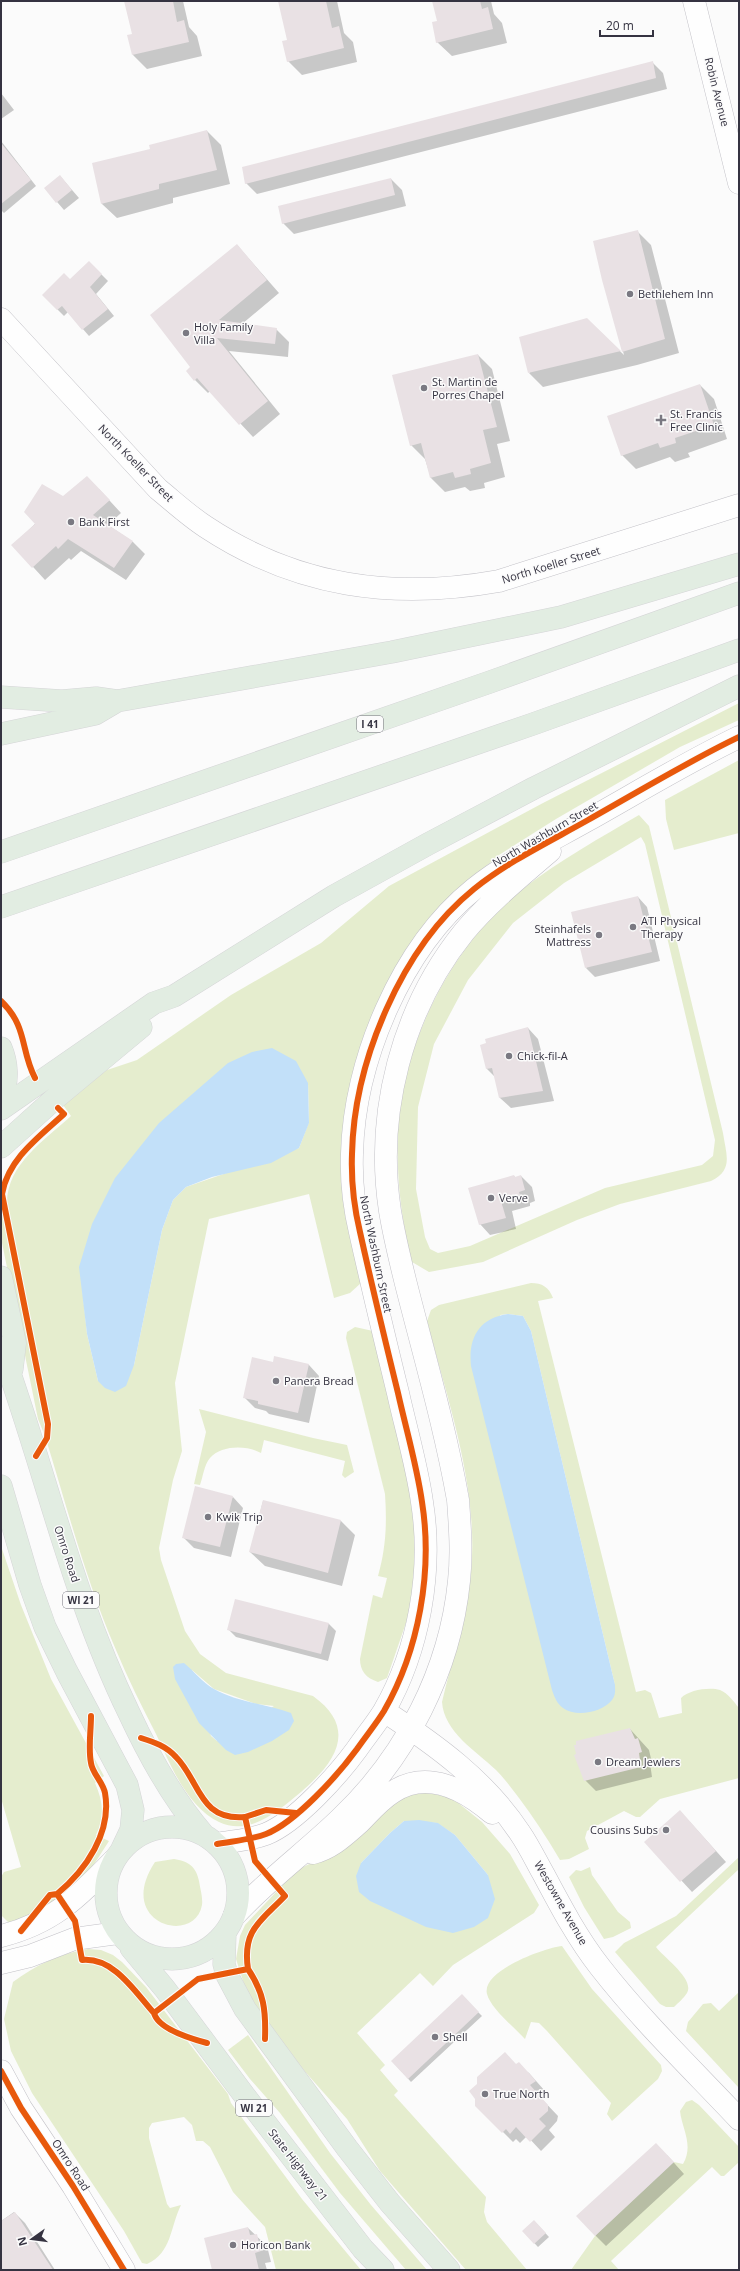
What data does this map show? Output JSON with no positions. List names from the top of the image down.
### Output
{
  "streets": {
    "highway": [
      "I 41",
      "Omro Road",
      "WI 21",
      "State Highway 21"
    ],
    "street": [
      "Robin Avenue",
      "North Koeller Street",
      "North Washburn Street",
      "Westowne Avenue"
    ]
  },
  "crossings": [
    ["North Washburn Street", "Westowne Avenue"],
    ["Omro Road", "State Highway 21"]
  ],
  "places": {
    "other": [
      "Bethlehem Inn",
      "Holy Family Villa",
      "St. Martin de Porres Chapel",
      "Bank First",
      "ATI Physical Therapy",
      "Steinhafels Mattress",
      "Chick-fil-A",
      "Verve",
      "Panera Bread",
      "Kwik Trip",
      "Dream Jewlers",
      "Cousins Subs",
      "Shell",
      "True North",
      "Horicon Bank"
    ],
    "health": ["St. Francis Free Clinic"]
  },
  "scale_bar": "20 m",
  "north": "left"
}
